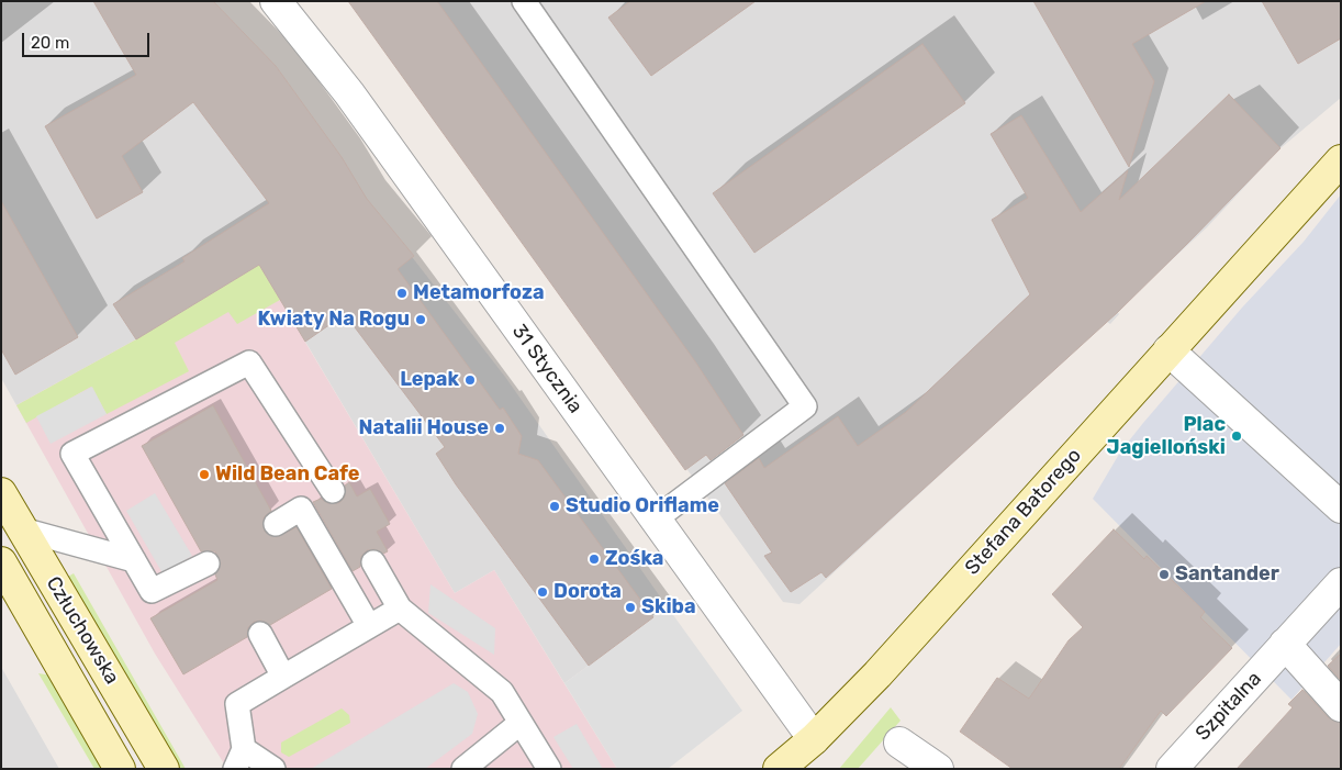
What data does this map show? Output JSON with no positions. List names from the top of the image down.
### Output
{
  "streets": {
    "street": [
      "31 Stycznia",
      "Stefana Batorego",
      "Człuchowska",
      "Szpitalna"
    ]
  },
  "crossings": [
    ["31 Stycznia", "Stefana Batorego"]
  ],
  "places": [
    "Metamorfoza",
    "Kwiaty Na Rogu",
    "Lepak",
    "Natalii House",
    "Plac Jagielloński",
    "Wild Bean Cafe",
    "Studio Oriflame",
    "Zośka",
    "Santander",
    "Dorota",
    "Skiba"
  ],
  "scale_bar": "20 m"
}
